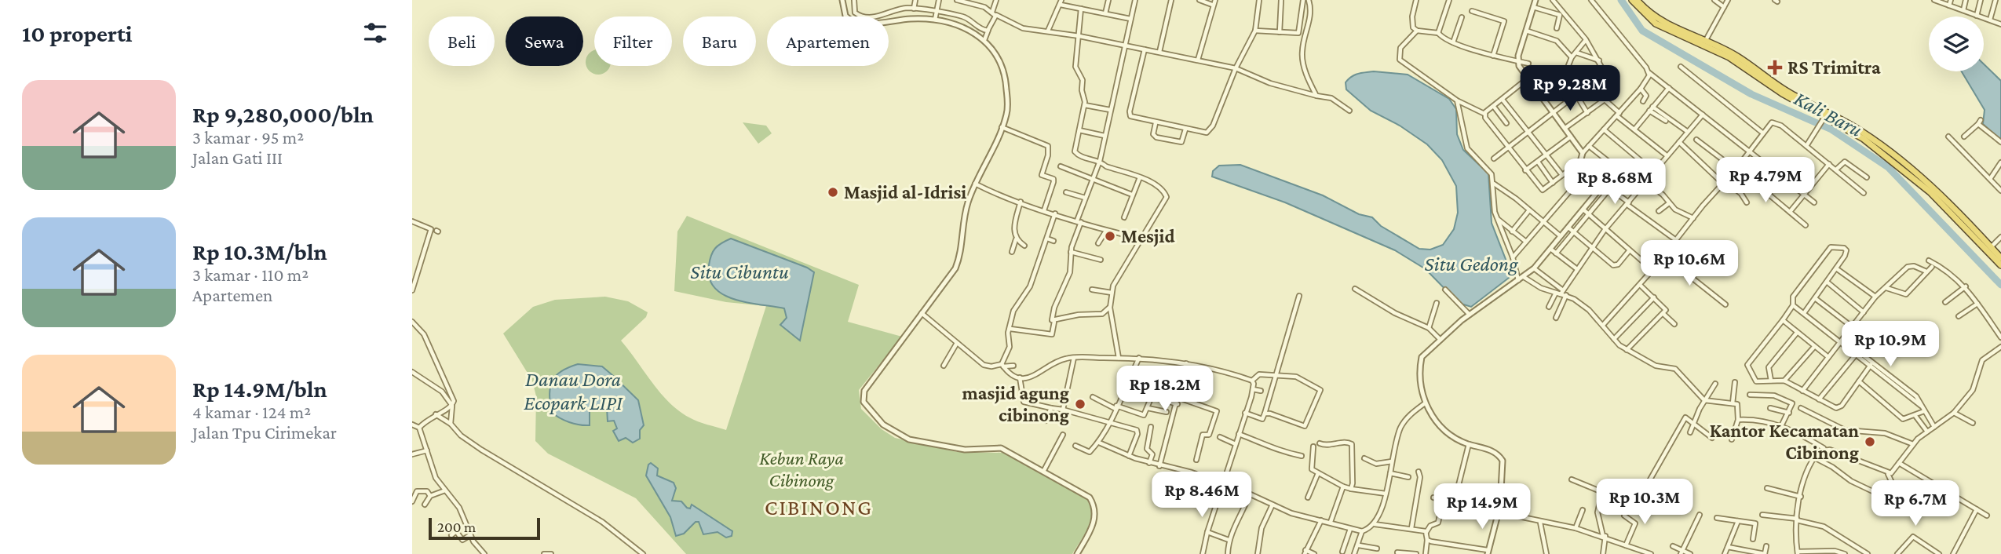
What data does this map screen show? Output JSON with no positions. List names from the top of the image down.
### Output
{
  "districts": ["CIBINONG"],
  "water": [
    "Kali Baru",
    "Situ Gedong",
    "Situ Cibuntu",
    "Danau Dora Ecopark LIPI"
  ],
  "parks": ["Kebun Raya Cibinong"],
  "places": {
    "health": ["RS Trimitra"],
    "other": [
      "Masjid al-Idrisi",
      "Mesjid",
      "masjid agung cibinong",
      "Kantor Kecamatan Cibinong"
    ]
  },
  "scale_bar": "200 m",
  "page": {
    "heading": "10 properti",
    "chip": [
      "Beli",
      "Sewa",
      "Filter",
      "Baru",
      "Apartemen"
    ],
    "price": [
      "Rp 9.28M",
      "Rp 4.79M",
      "Rp 8.68M",
      "Rp 10.6M",
      "Rp 10.9M",
      "Rp 18.2M",
      "Rp 8.46M",
      "Rp 10.3M",
      "Rp 6.7M",
      "Rp 14.9M"
    ],
    "list": [
      {
        "name": "Rp 9,280,000/bln",
        "note": "3 kamar · 95 m² · Jalan Gati III"
      },
      {
        "name": "Rp 10.3M/bln",
        "note": "3 kamar · 110 m² · Apartemen"
      },
      {
        "name": "Rp 14.9M/bln",
        "note": "4 kamar · 124 m² · Jalan Tpu Cirimekar"
      }
    ],
    "scale": "200 m"
  }
}
